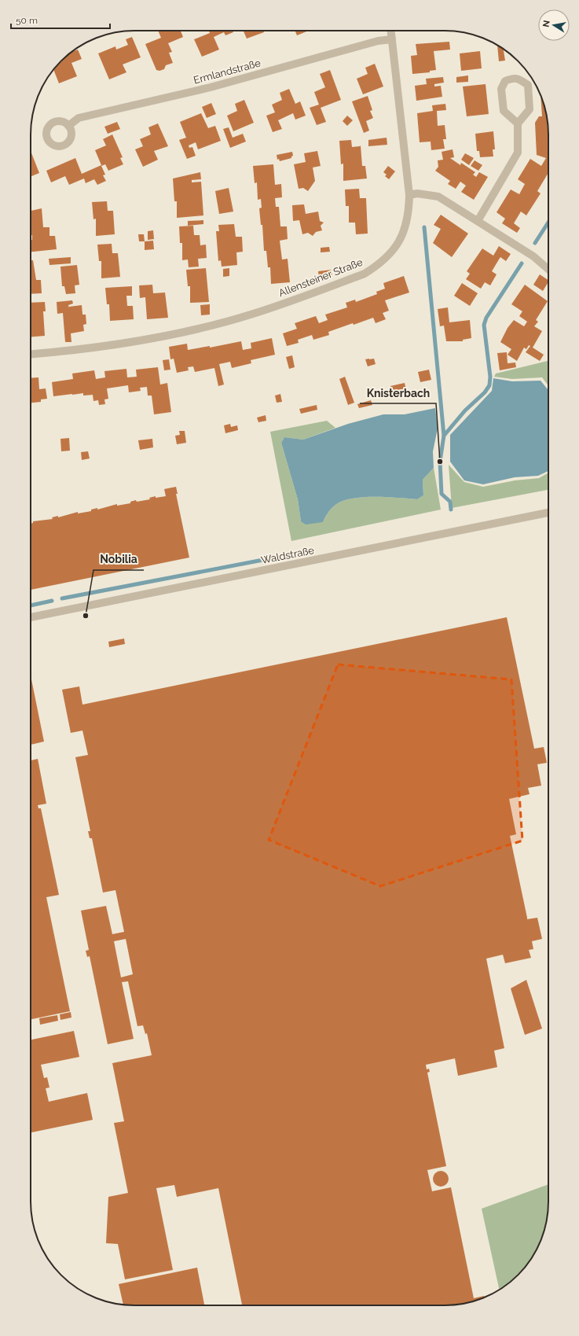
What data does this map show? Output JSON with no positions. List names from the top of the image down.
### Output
{
  "streets": {
    "street": ["Ermlandstraße", "Allensteiner Straße", "Waldstraße"]
  },
  "crossings": [
    ["Ermlandstraße", "Allensteiner Straße"]
  ],
  "places": ["Knisterbach", "Nobilia"],
  "scale_bar": "50 m",
  "north": "left"
}
